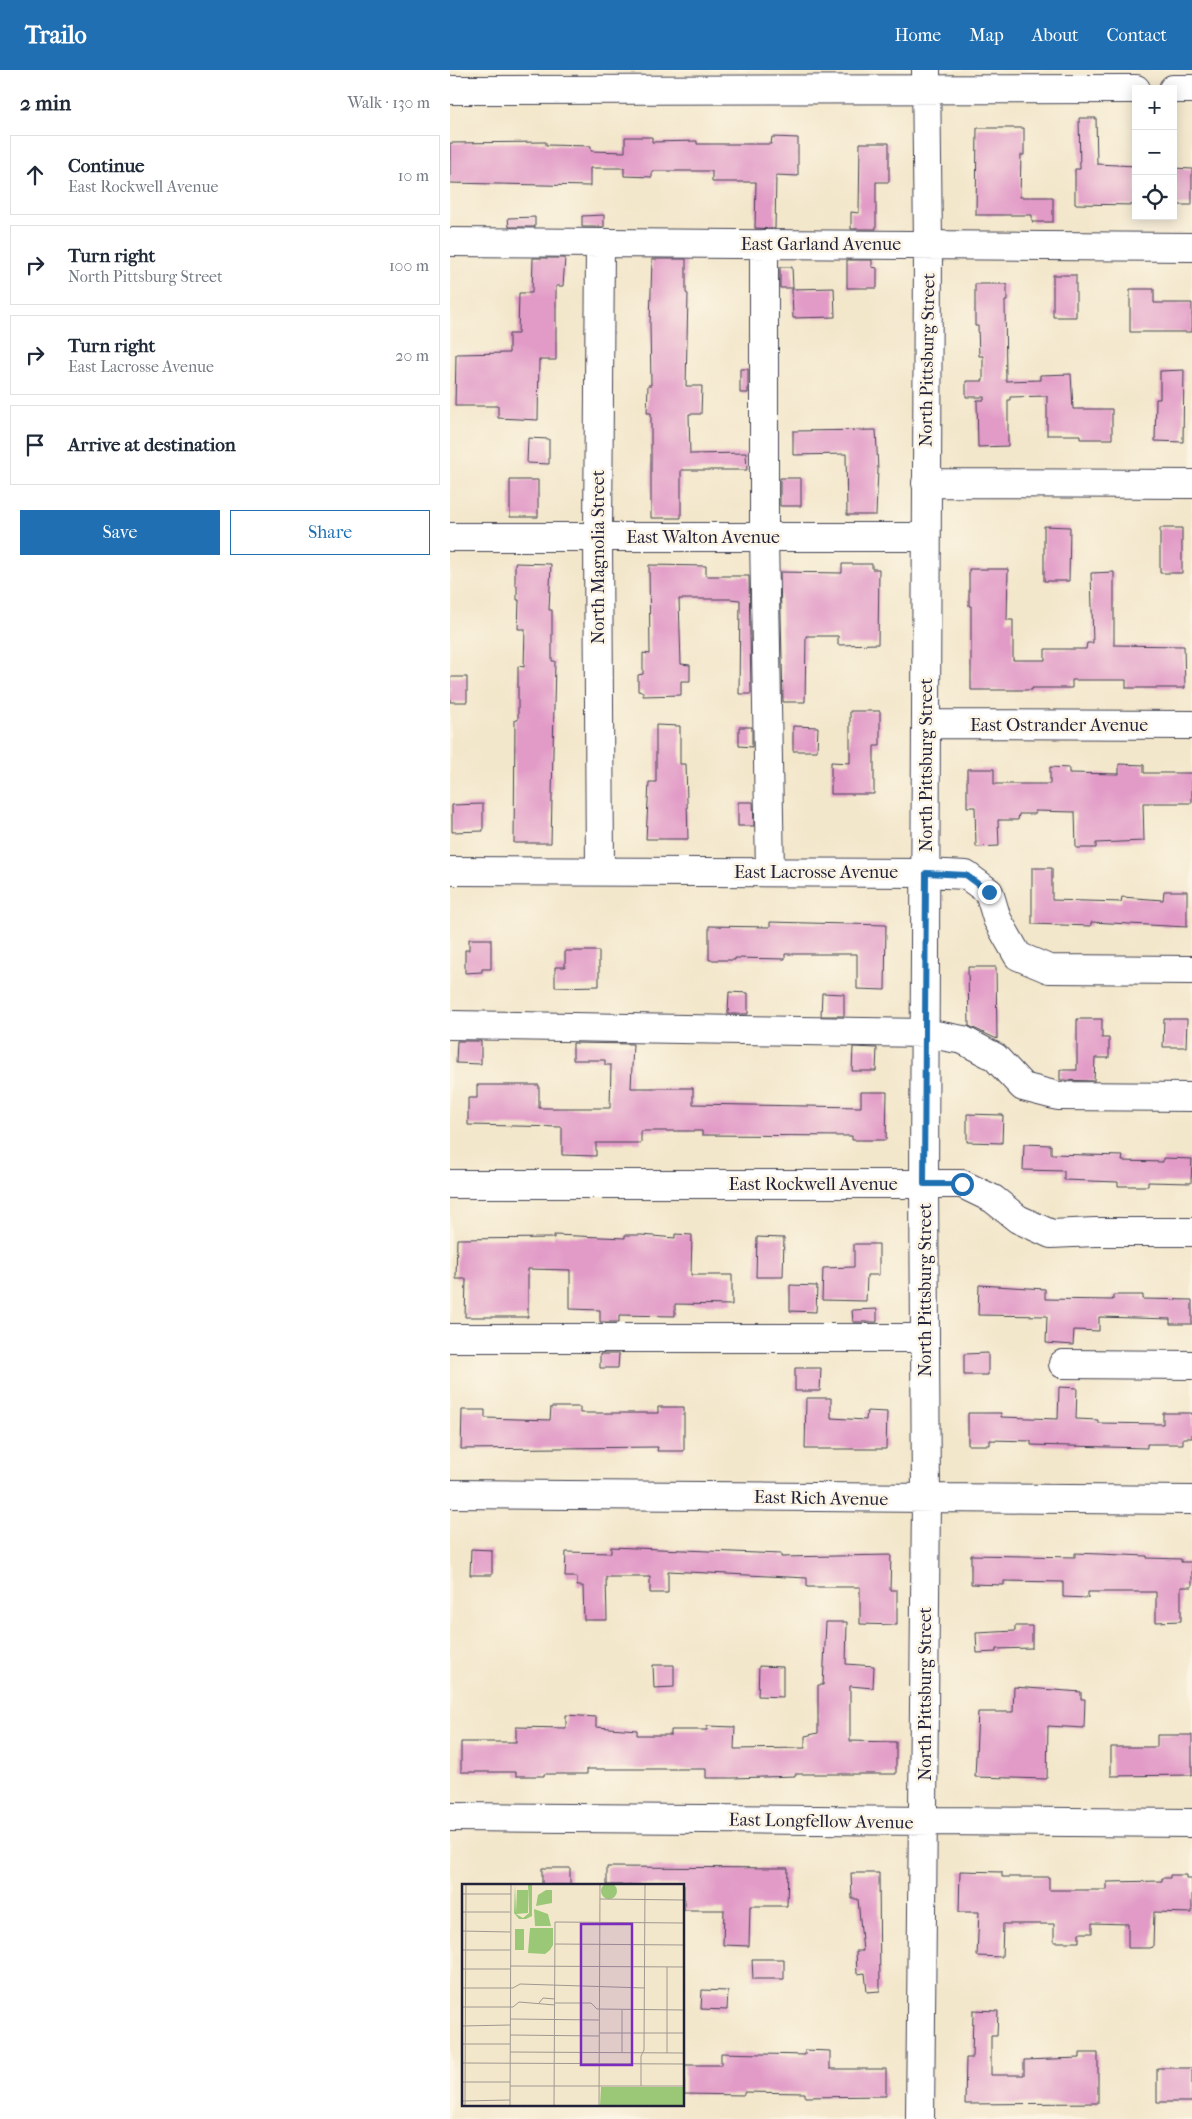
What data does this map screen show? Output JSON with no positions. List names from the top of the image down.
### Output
{
  "streets": {
    "street": [
      "East Garland Avenue",
      "North Pittsburg Street",
      "East Walton Avenue",
      "North Magnolia Street",
      "East Ostrander Avenue",
      "East Lacrosse Avenue",
      "East Rockwell Avenue",
      "East Rich Avenue",
      "East Longfellow Avenue"
    ]
  },
  "crossings": [
    ["East Garland Avenue", "North Pittsburg Street"],
    ["East Garland Avenue", "North Magnolia Street"],
    ["North Pittsburg Street", "East Walton Avenue"],
    ["North Pittsburg Street", "East Ostrander Avenue"],
    ["North Pittsburg Street", "East Lacrosse Avenue"],
    ["North Pittsburg Street", "East Rockwell Avenue"],
    ["North Pittsburg Street", "East Rich Avenue"],
    ["North Pittsburg Street", "East Longfellow Avenue"],
    ["East Walton Avenue", "North Magnolia Street"],
    ["North Magnolia Street", "East Lacrosse Avenue"]
  ],
  "page": {
    "header": "Trailo",
    "nav": [
      "Home",
      "Map",
      "About",
      "Contact"
    ],
    "heading": ["2 min", "Walk · 130 m"],
    "map_buttons": ["+", "−"],
    "list": [
      ["Continue", "East Rockwell Avenue", "10 m"],
      ["Turn right", "North Pittsburg Street", "100 m"],
      ["Turn right", "East Lacrosse Avenue", "20 m"],
      "Arrive at destination"
    ],
    "buttons": ["Save", "Share"]
  }
}
